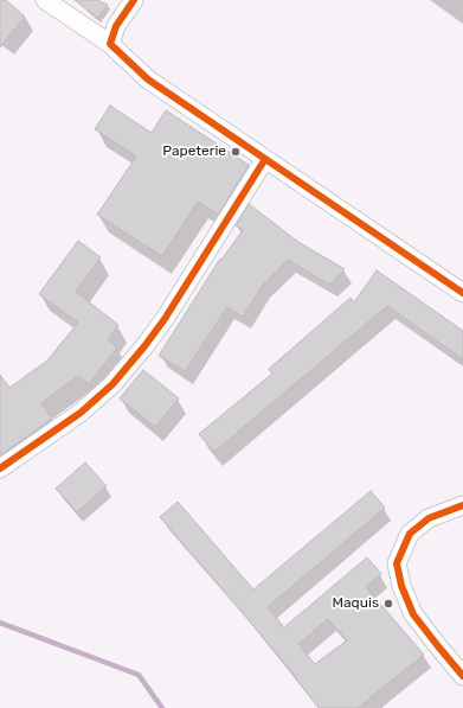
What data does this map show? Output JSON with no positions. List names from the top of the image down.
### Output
{
  "places": ["Papeterie", "Maquis"]
}
